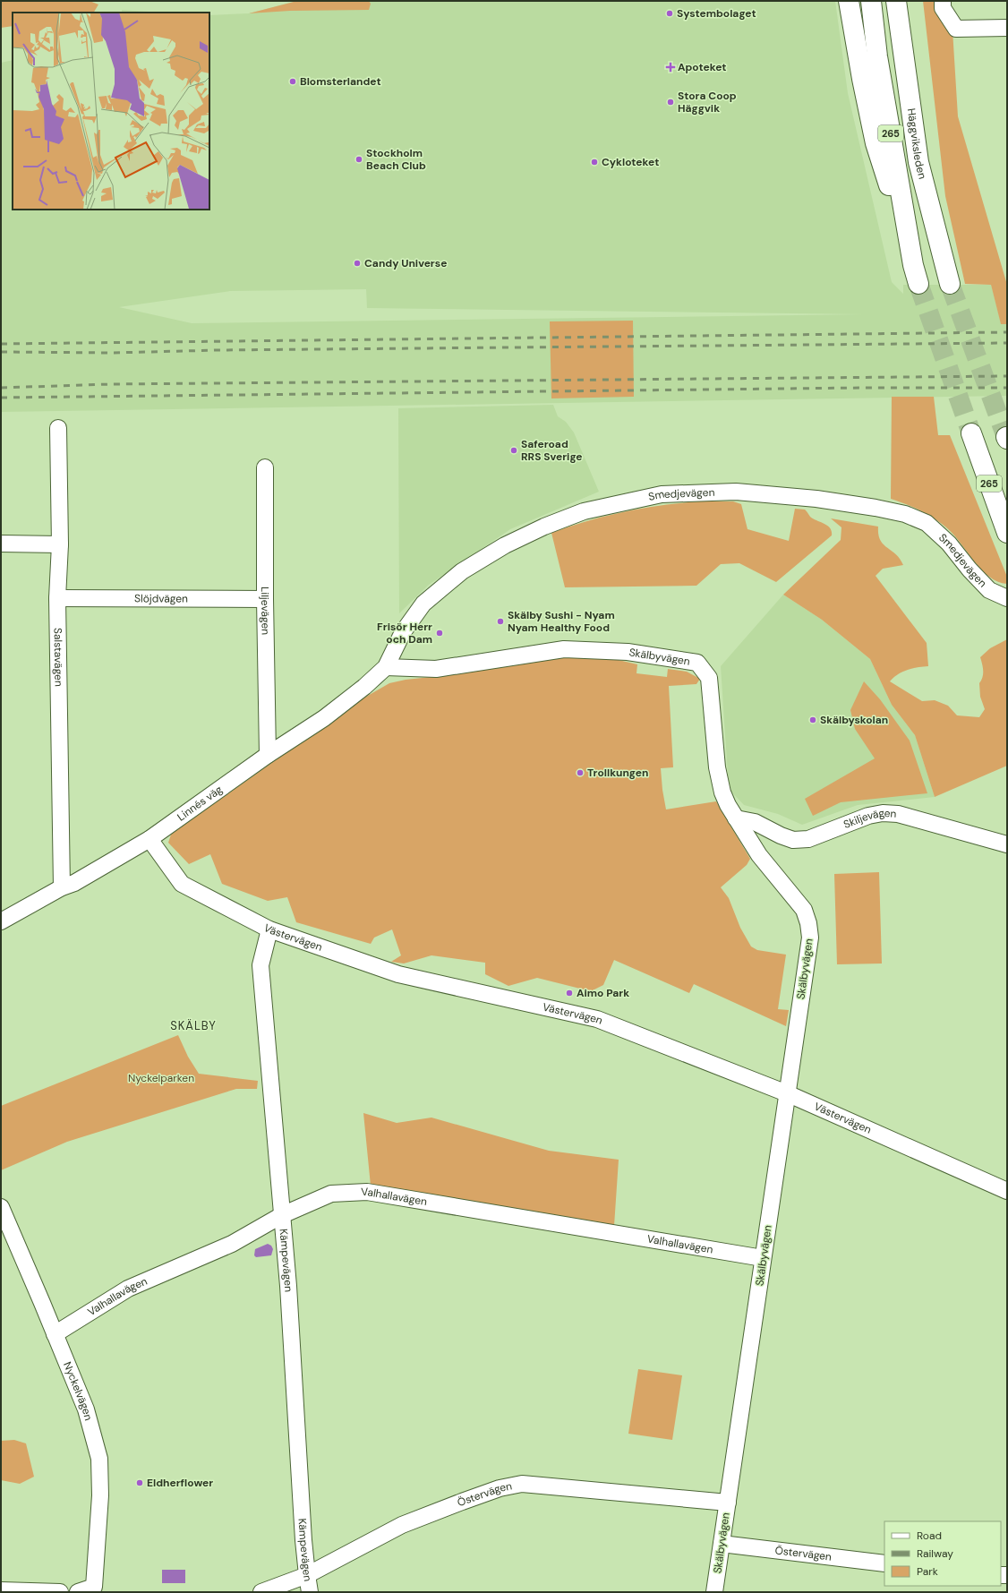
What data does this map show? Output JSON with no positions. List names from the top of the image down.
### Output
{
  "streets": {
    "highway": ["265", "Häggviksleden"],
    "street": [
      "Smedjevägen",
      "Slöjdvägen",
      "Liljevägen",
      "Salstavägen",
      "Skälbyvägen",
      "Linnés väg",
      "Skiljevägen",
      "Västervägen",
      "Valhallavägen",
      "Kämpevägen",
      "Nyckelvägen",
      "Östervägen"
    ]
  },
  "crossings": [
    ["265", "Häggviksleden"],
    ["Smedjevägen", "Skälbyvägen"],
    ["Smedjevägen", "Linnés väg"],
    ["Slöjdvägen", "Liljevägen"],
    ["Slöjdvägen", "Salstavägen"],
    ["Liljevägen", "Linnés väg"],
    ["Salstavägen", "Linnés väg"],
    ["Skälbyvägen", "Linnés väg"],
    ["Skälbyvägen", "Skiljevägen"],
    ["Skälbyvägen", "Västervägen"],
    ["Skälbyvägen", "Valhallavägen"],
    ["Skälbyvägen", "Östervägen"],
    ["Linnés väg", "Västervägen"],
    ["Västervägen", "Kämpevägen"],
    ["Valhallavägen", "Kämpevägen"],
    ["Valhallavägen", "Nyckelvägen"],
    ["Kämpevägen", "Östervägen"]
  ],
  "districts": ["SKÄLBY"],
  "parks": ["Nyckelparken"],
  "places": {
    "other": [
      "Systembolaget",
      "Blomsterlandet",
      "Stora Coop Häggvik",
      "Stockholm Beach Club",
      "Cykloteket",
      "Candy Universe",
      "Saferoad RRS Sverige",
      "Skälby Sushi - Nyam Nyam Healthy Food",
      "Frisör Herr och Dam",
      "Skälbyskolan",
      "Trollkungen",
      "Aimo Park",
      "Eldherflower"
    ],
    "health": ["Apoteket"]
  },
  "legend": ["Road", "Railway", "Park"]
}
